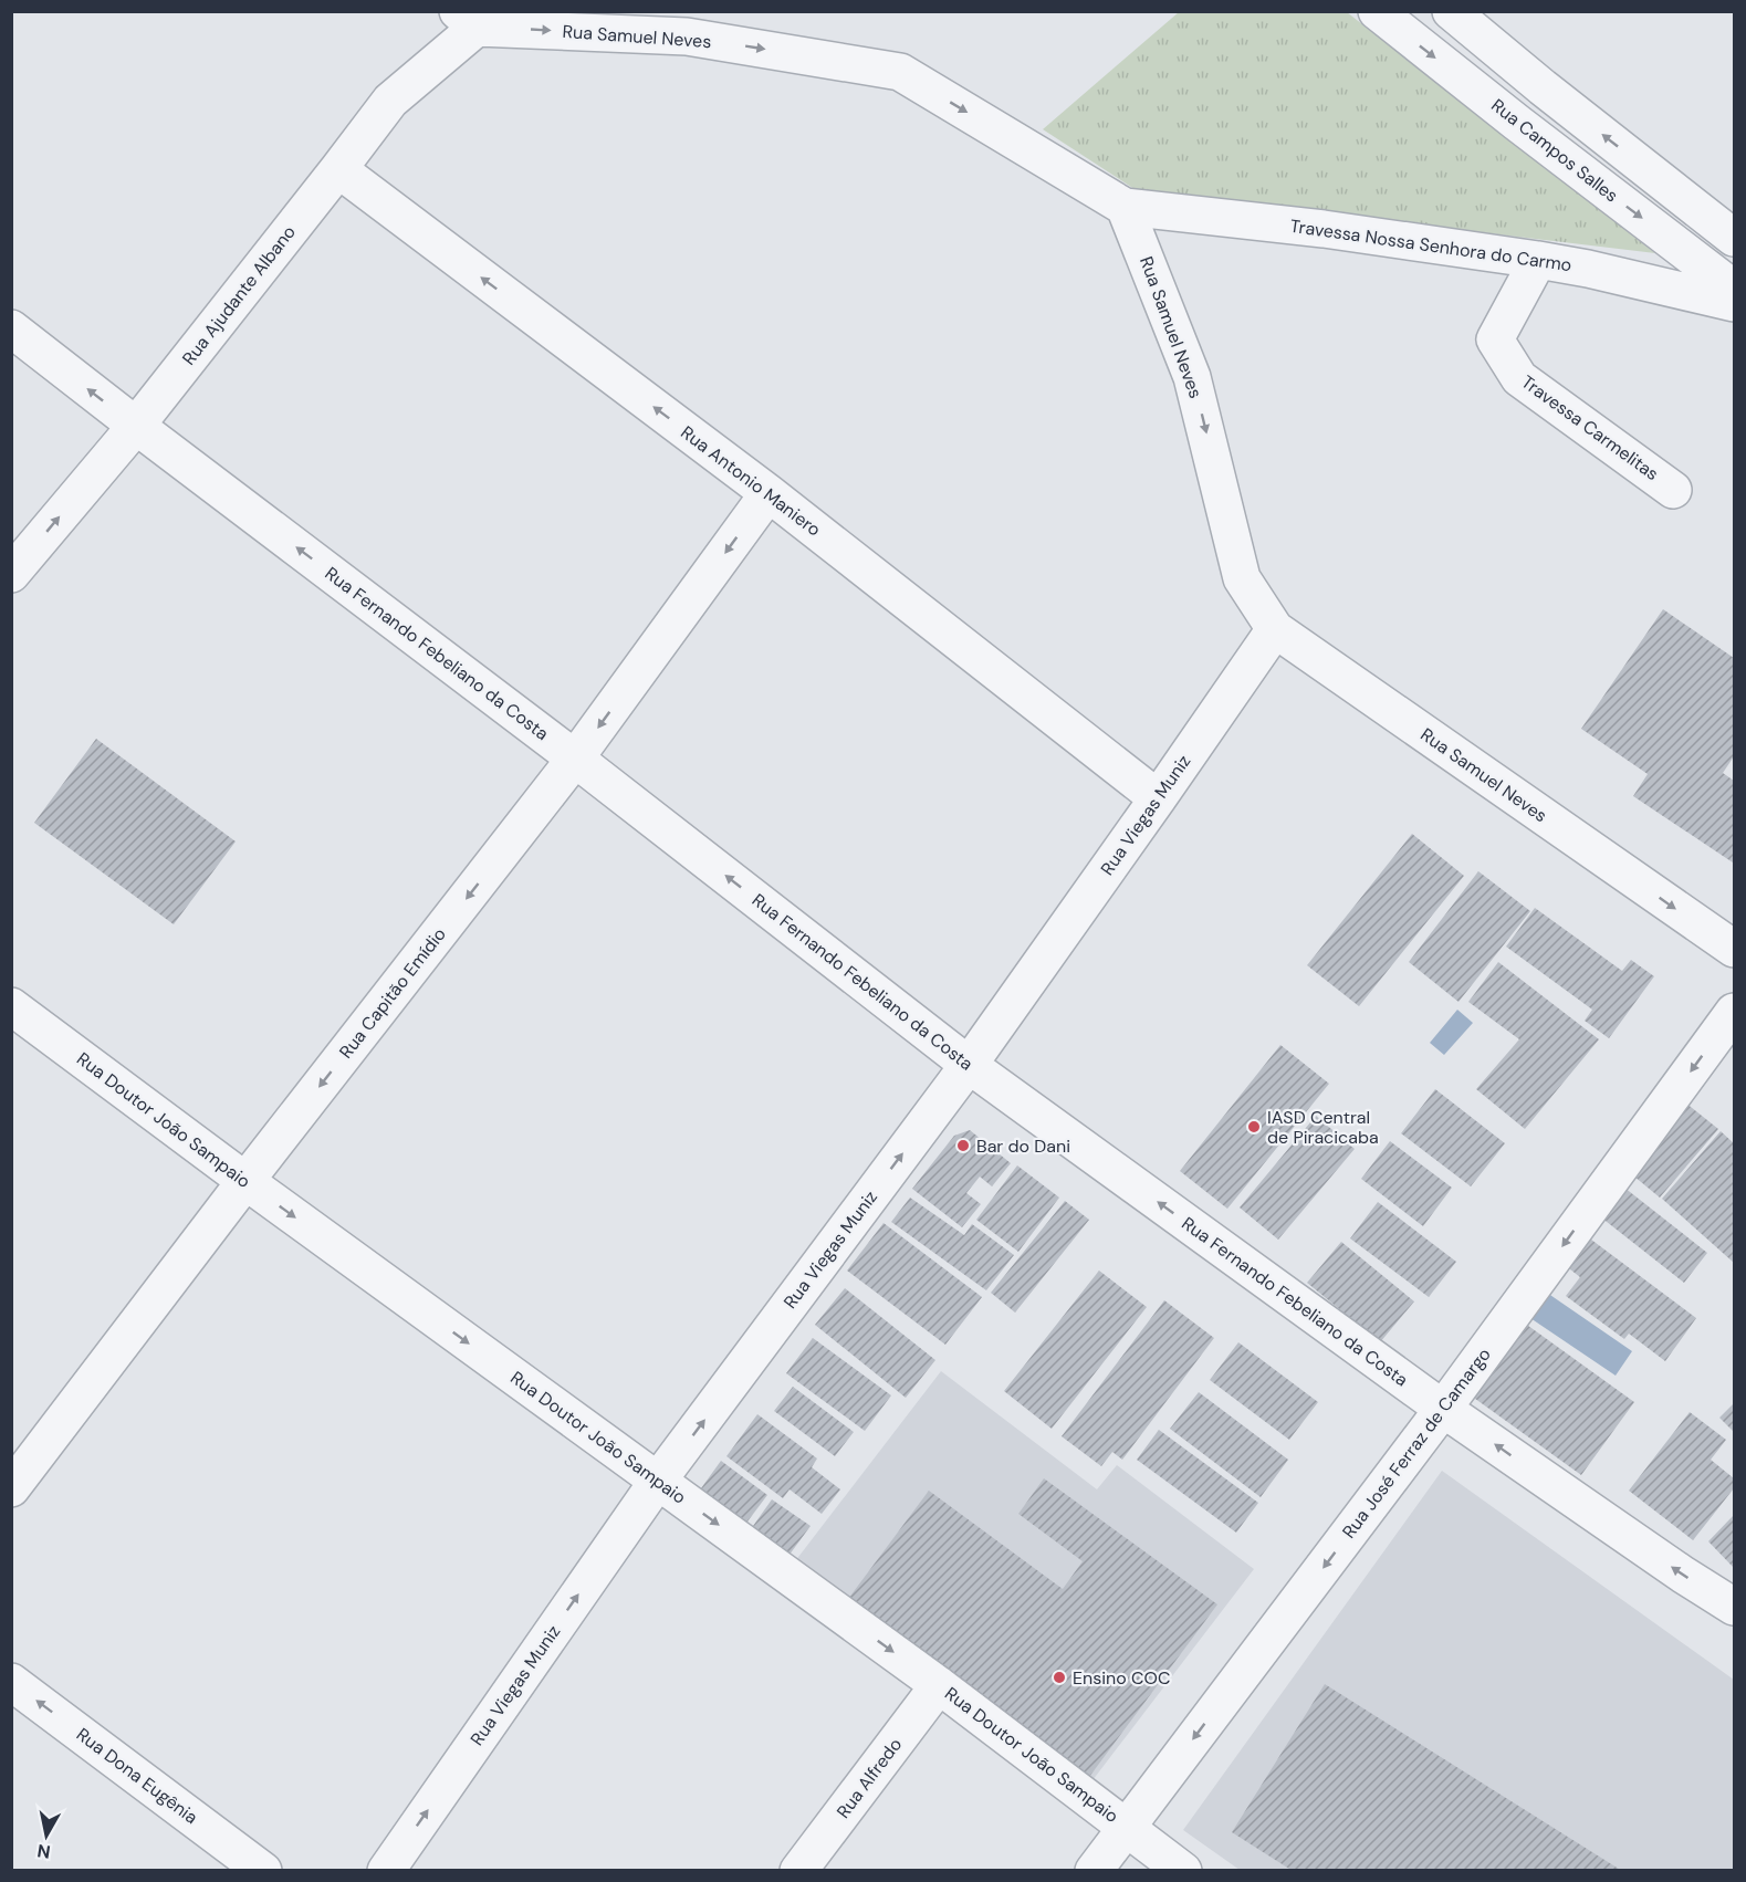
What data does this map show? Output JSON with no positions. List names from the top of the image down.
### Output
{
  "streets": {
    "street": [
      "Rua Samuel Neves",
      "Rua Campos Salles",
      "Travessa Nossa Senhora do Carmo",
      "Rua Ajudante Albano",
      "Travessa Carmelitas",
      "Rua Antonio Maniero",
      "Rua Fernando Febeliano da Costa",
      "Rua Viegas Muniz",
      "Rua Capitão Emídio",
      "Rua Doutor João Sampaio",
      "Rua José Ferraz de Camargo",
      "Rua Dona Eugênia",
      "Rua Alfredo"
    ]
  },
  "crossings": [
    ["Rua Samuel Neves", "Travessa Nossa Senhora do Carmo"],
    ["Rua Samuel Neves", "Rua Ajudante Albano"],
    ["Rua Samuel Neves", "Rua Viegas Muniz"],
    ["Travessa Nossa Senhora do Carmo", "Travessa Carmelitas"],
    ["Rua Ajudante Albano", "Rua Antonio Maniero"],
    ["Rua Ajudante Albano", "Rua Fernando Febeliano da Costa"],
    ["Rua Antonio Maniero", "Rua Viegas Muniz"],
    ["Rua Antonio Maniero", "Rua Capitão Emídio"],
    ["Rua Fernando Febeliano da Costa", "Rua Viegas Muniz"],
    ["Rua Fernando Febeliano da Costa", "Rua Capitão Emídio"],
    ["Rua Fernando Febeliano da Costa", "Rua José Ferraz de Camargo"],
    ["Rua Viegas Muniz", "Rua Doutor João Sampaio"],
    ["Rua Capitão Emídio", "Rua Doutor João Sampaio"],
    ["Rua Doutor João Sampaio", "Rua José Ferraz de Camargo"],
    ["Rua Doutor João Sampaio", "Rua Alfredo"]
  ],
  "one_way": [
    "Rua Samuel Neves",
    "Rua Antonio Maniero",
    "Rua Fernando Febeliano da Costa",
    "Rua Viegas Muniz",
    "Rua Capitão Emídio",
    "Rua Doutor João Sampaio",
    "Rua José Ferraz de Camargo",
    "Rua Dona Eugênia"
  ],
  "places": ["IASD Central de Piracicaba", "Bar do Dani", "Ensino COC"],
  "north": "bottom"
}
